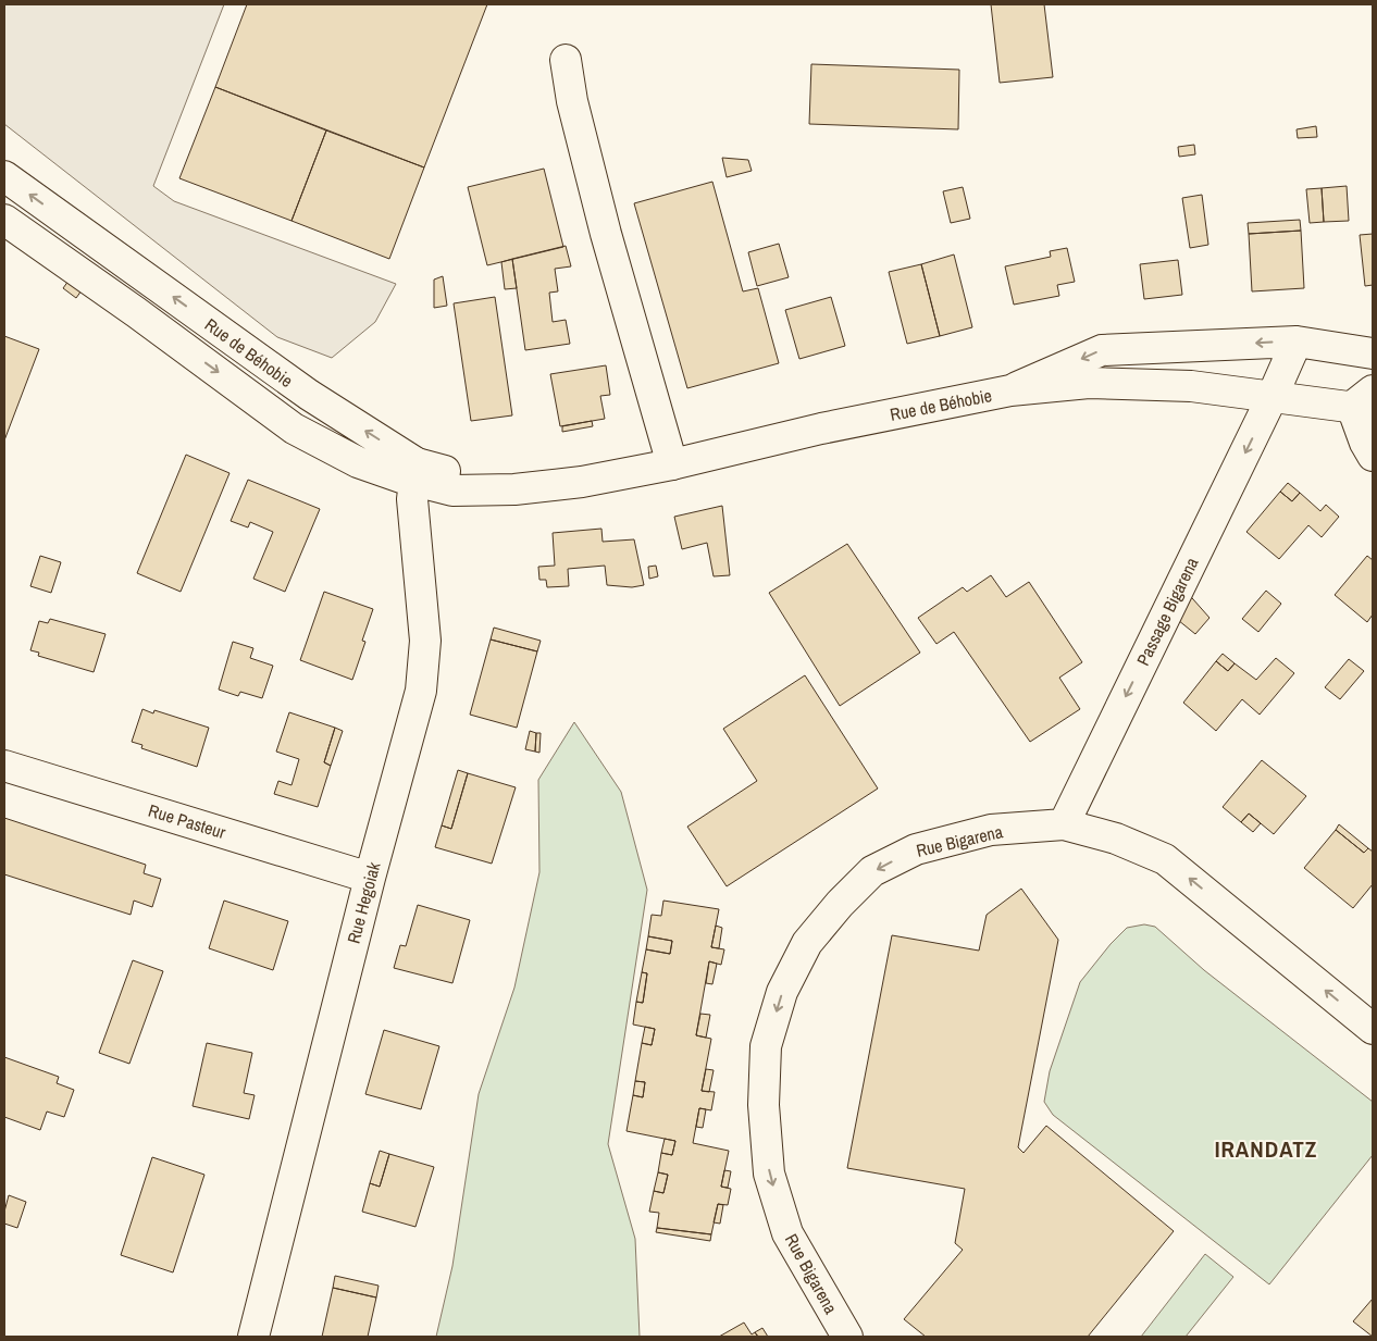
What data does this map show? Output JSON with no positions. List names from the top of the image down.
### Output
{
  "streets": {
    "street": [
      "Rue de Béhobie",
      "Passage Bigarena",
      "Rue Pasteur",
      "Rue Bigarena",
      "Rue Hegoiak"
    ]
  },
  "crossings": [
    ["Rue de Béhobie", "Passage Bigarena"],
    ["Rue de Béhobie", "Rue Hegoiak"],
    ["Passage Bigarena", "Rue Bigarena"],
    ["Rue Pasteur", "Rue Hegoiak"]
  ],
  "one_way": ["Passage Bigarena"],
  "districts": ["IRANDATZ"]
}
